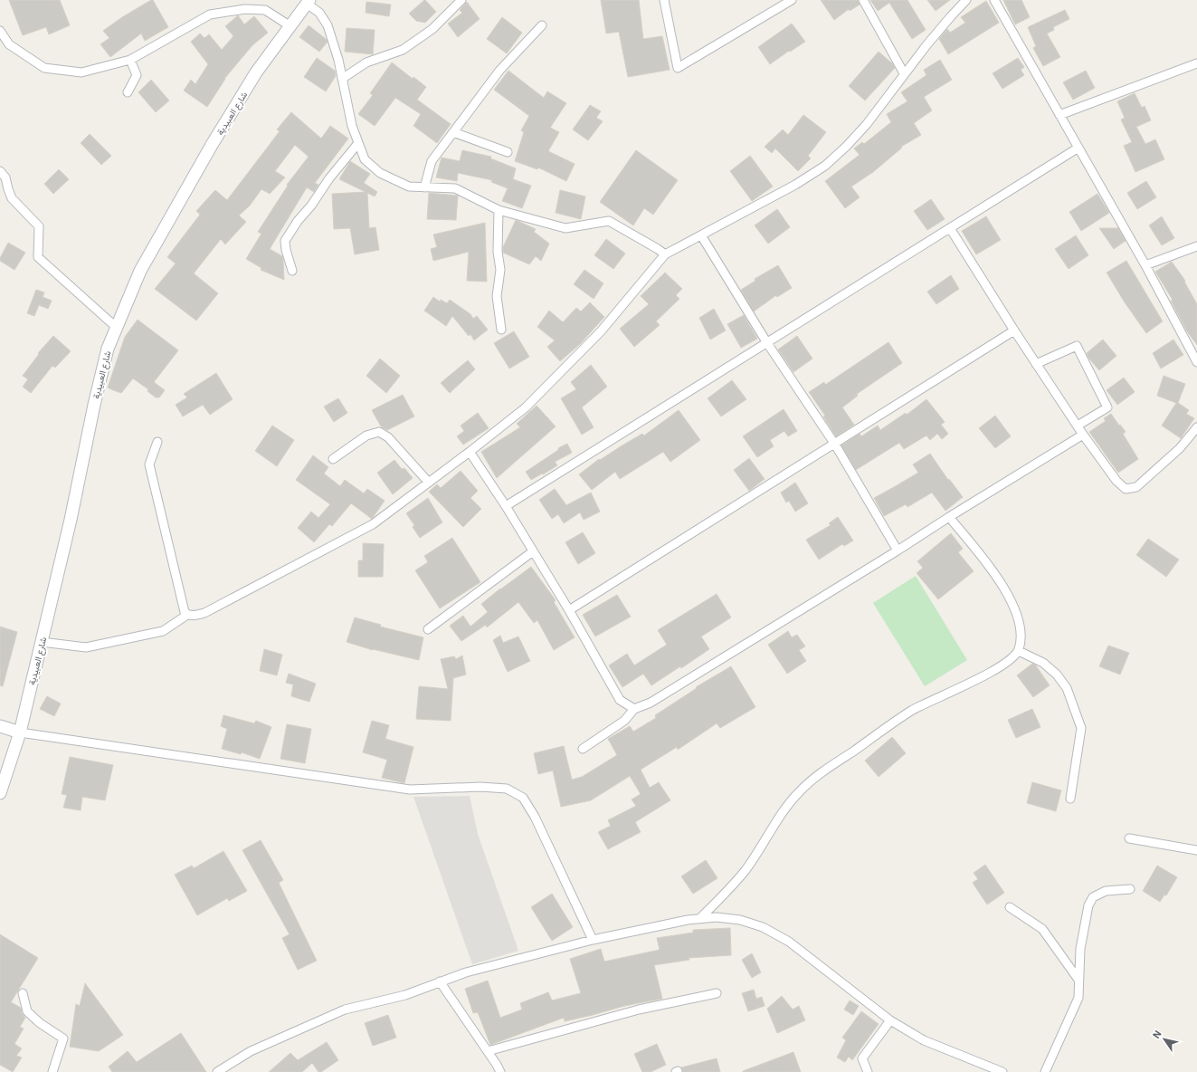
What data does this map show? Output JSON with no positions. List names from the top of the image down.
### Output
{
  "streets": {
    "main road": ["شارع العبيدية"]
  },
  "north": "top left"
}
